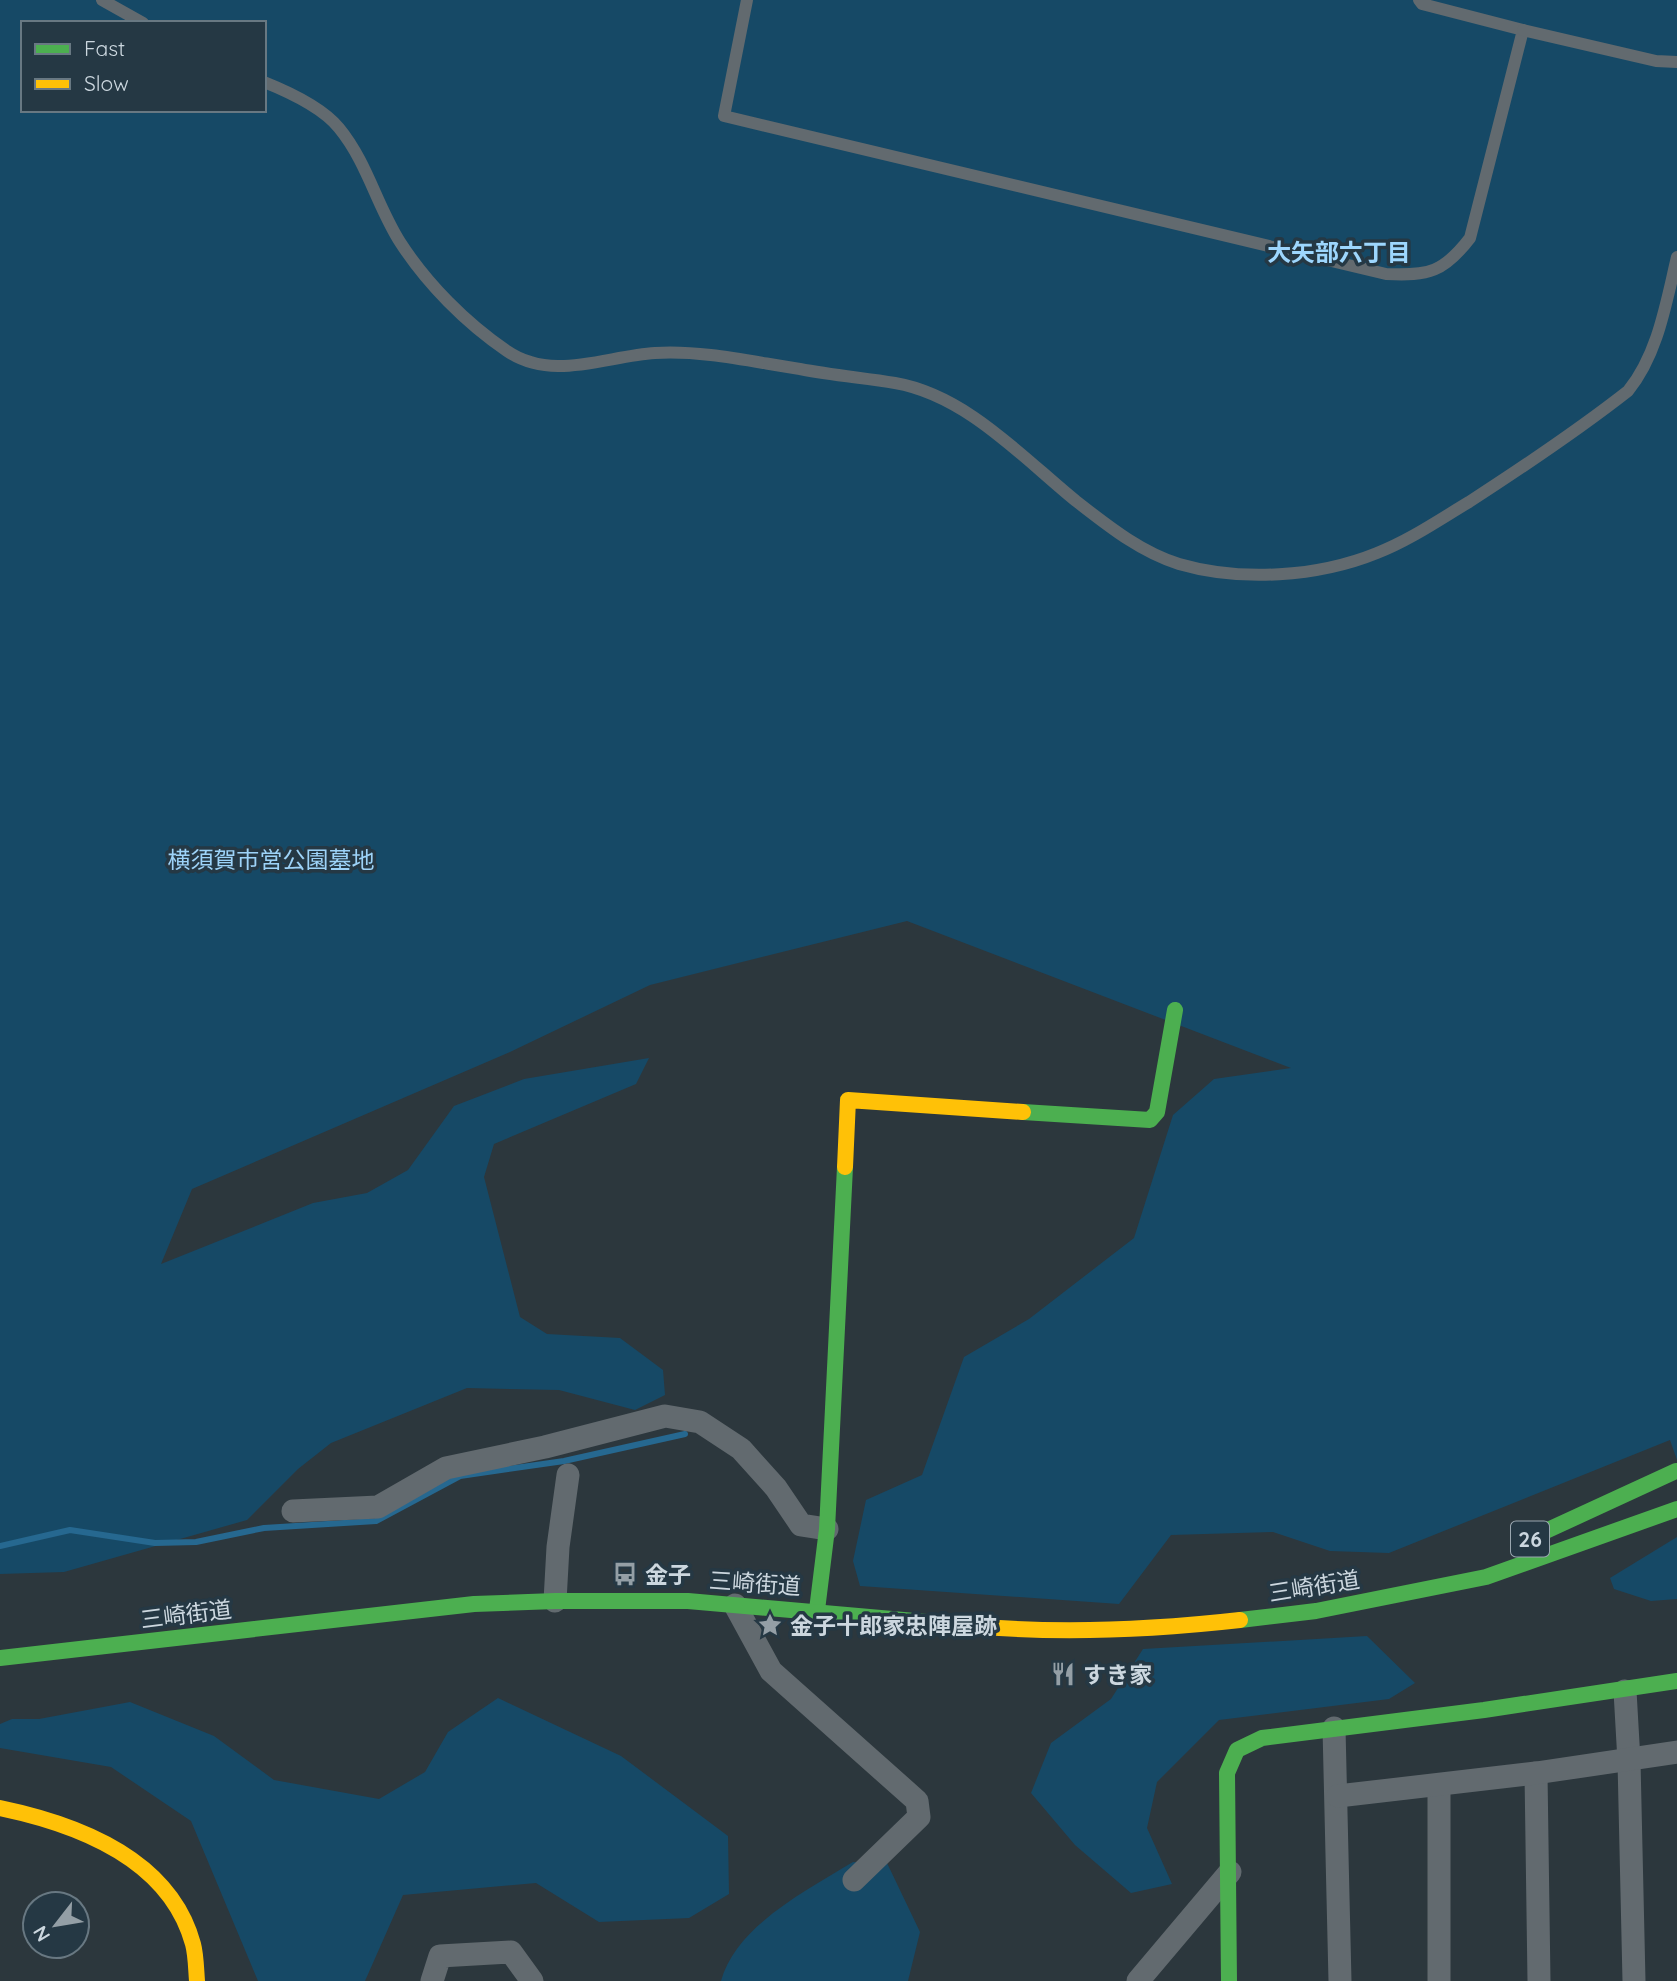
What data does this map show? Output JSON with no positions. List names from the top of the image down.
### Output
{
  "streets": {
    "main road": ["26", "三崎街道"]
  },
  "districts": ["大矢部六丁目"],
  "parks": ["横須賀市営公園墓地"],
  "places": {
    "bus stop": ["金子"],
    "place": ["金子十郎家忠陣屋跡"],
    "restaurant": ["すき家"]
  },
  "legend": ["Fast", "Slow"],
  "north": "bottom left"
}
